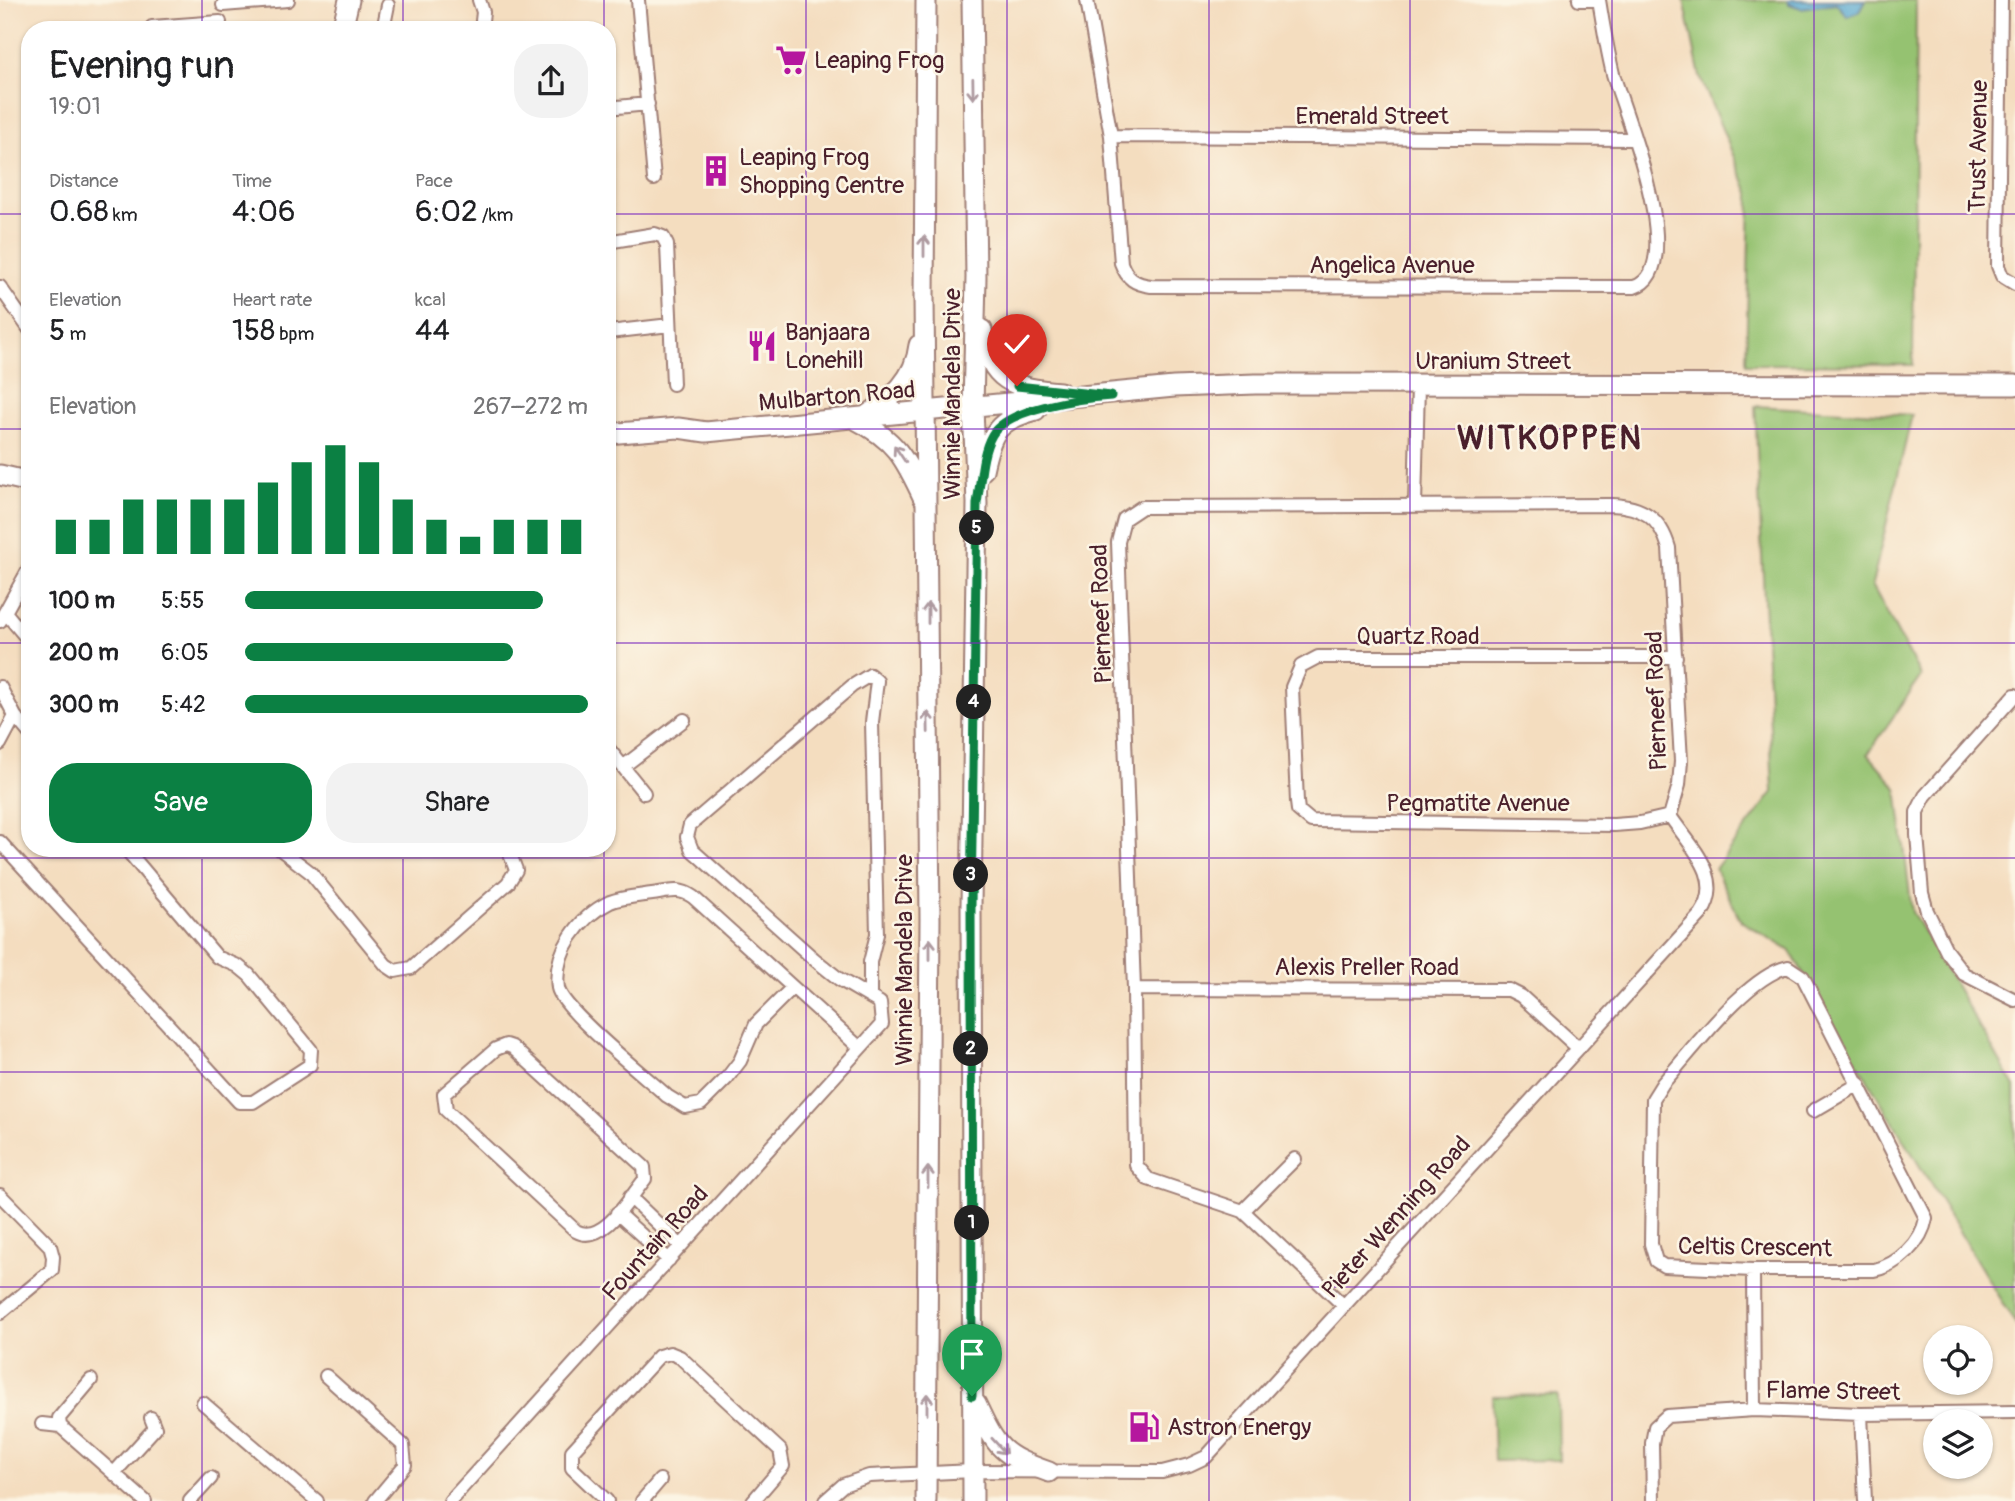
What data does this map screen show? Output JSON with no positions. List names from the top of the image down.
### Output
{
  "streets": {
    "main road": ["Uranium Street", "Winnie Mandela Drive", "Mulbarton Road"],
    "street": [
      "Emerald Street",
      "Trust Avenue",
      "Angelica Avenue",
      "Pierneef Road",
      "Quartz Road",
      "Pegmatite Avenue",
      "Alexis Preller Road",
      "Pieter Wenning Road",
      "Fountain Road",
      "Celtis Crescent",
      "Flame Street"
    ]
  },
  "crossings": [
    ["Emerald Street", "Angelica Avenue"],
    ["Uranium Street", "Winnie Mandela Drive"],
    ["Uranium Street", "Mulbarton Road"],
    ["Winnie Mandela Drive", "Mulbarton Road"],
    ["Winnie Mandela Drive", "Pieter Wenning Road"],
    ["Pierneef Road", "Quartz Road"],
    ["Pierneef Road", "Pegmatite Avenue"],
    ["Pierneef Road", "Alexis Preller Road"],
    ["Pierneef Road", "Pieter Wenning Road"],
    ["Quartz Road", "Pegmatite Avenue"],
    ["Pegmatite Avenue", "Pieter Wenning Road"],
    ["Alexis Preller Road", "Pieter Wenning Road"]
  ],
  "districts": ["WITKOPPEN"],
  "places": {
    "supermarket": ["Leaping Frog"],
    "building": ["Leaping Frog Shopping Centre"],
    "restaurant": ["Banjaara Lonehill"],
    "fuel station": ["Astron Energy"]
  },
  "page": {
    "heading": ["Evening run", "19:01"],
    "stats": [
      ["Distance", "0.68 km"],
      ["Time", "4:06"],
      ["Pace", "6:02 /km"],
      ["Elevation", "5 m"],
      ["Heart rate", "158 bpm"],
      ["kcal", "44"]
    ],
    "chart": ["Elevation", "267–272 m"],
    "pins": [
      "5",
      "4",
      "3",
      "2",
      "1"
    ],
    "list": [
      {
        "name": "100 m",
        "note": "5:55"
      },
      {
        "name": "200 m",
        "note": "6:05"
      },
      {
        "name": "300 m",
        "note": "5:42"
      }
    ],
    "buttons": ["Save", "Share"]
  }
}
